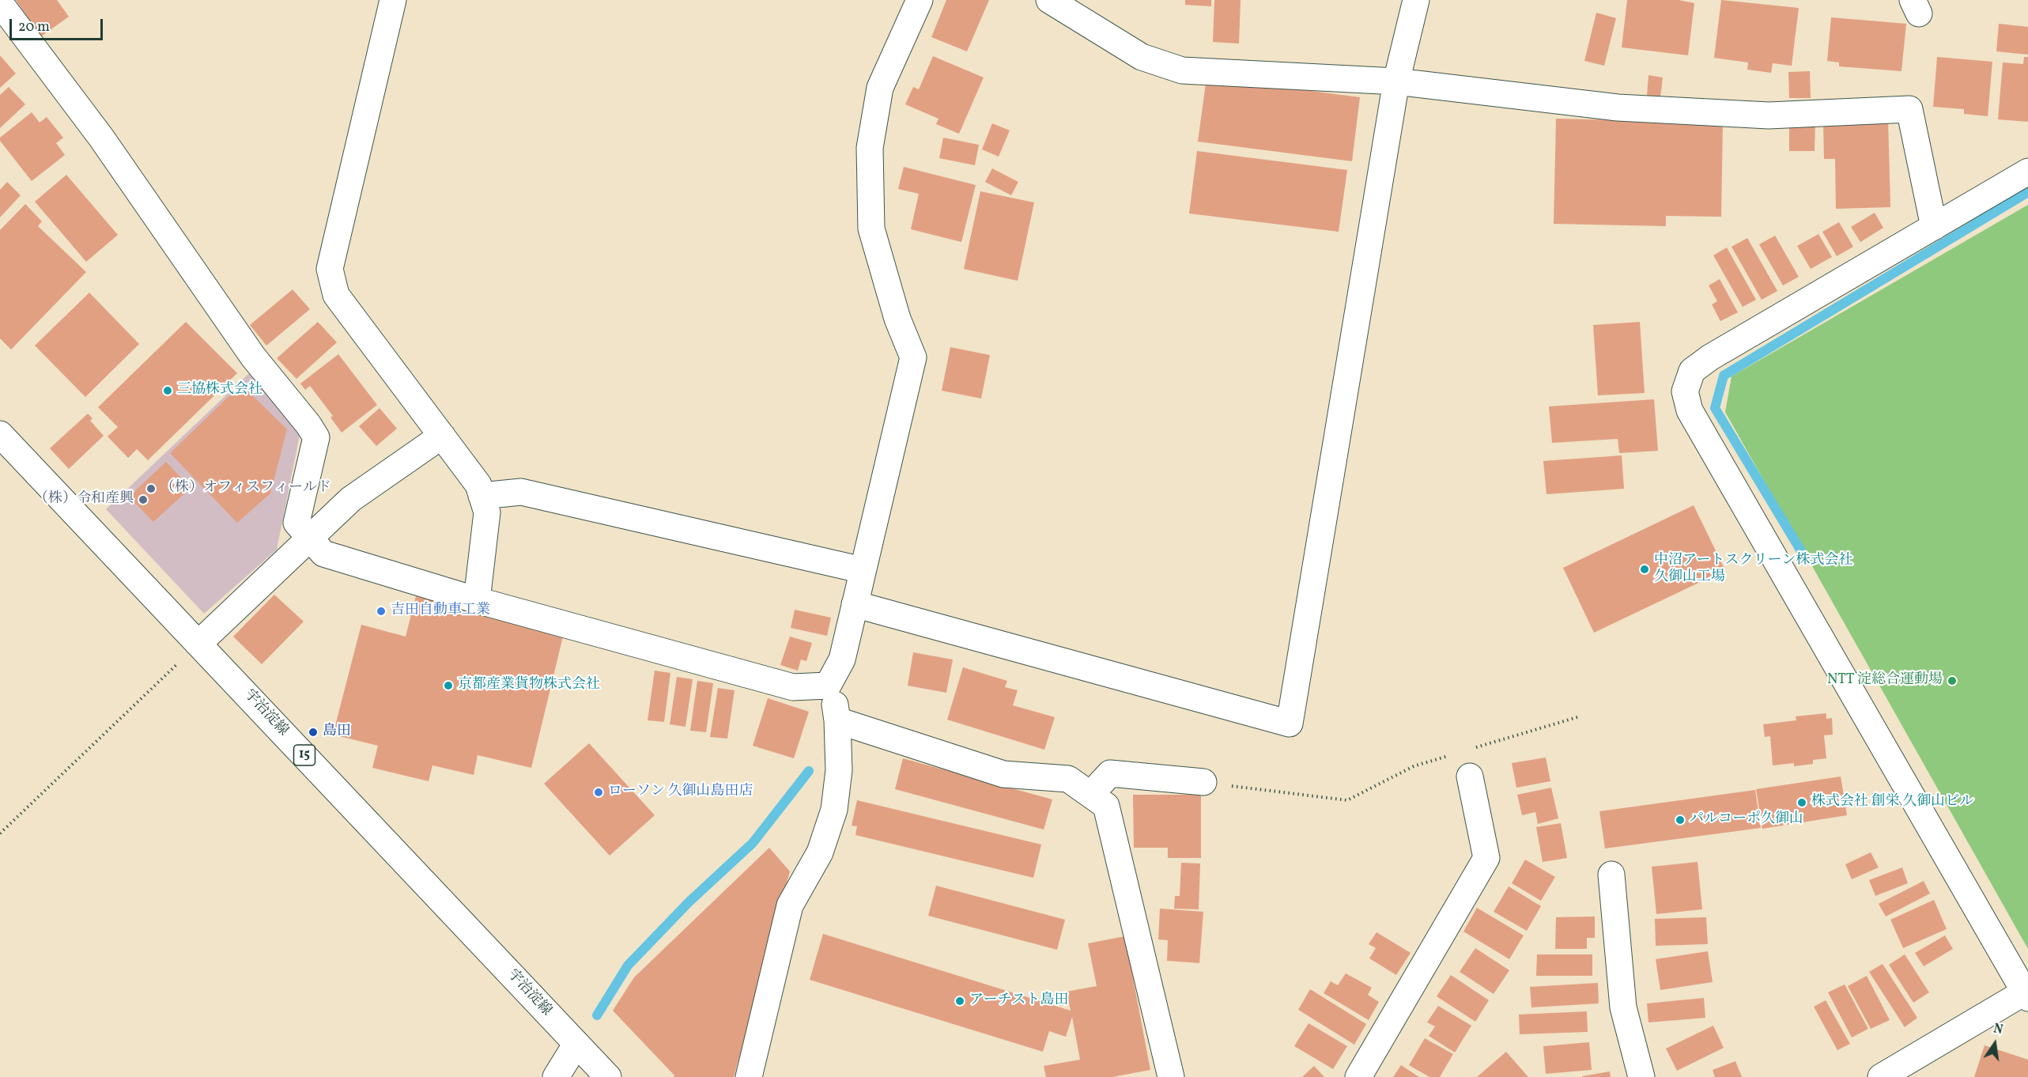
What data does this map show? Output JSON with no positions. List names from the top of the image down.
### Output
{
  "streets": {
    "street": ["宇治淀線", "15"]
  },
  "places": [
    "三協株式会社",
    "（株）オフィスフィールド",
    "（株）令和産興",
    "中沼アートスクリーン株式会社 久御山工場",
    "吉田自動車工業",
    "NTT 淀総合運動場",
    "京都産業貨物株式会社",
    "島田",
    "ローソン 久御山島田店",
    "株式会社 創栄 久御山ビル",
    "パルコーポ久御山",
    "アーチスト島田"
  ],
  "scale_bar": "20 m",
  "north": "top"
}
